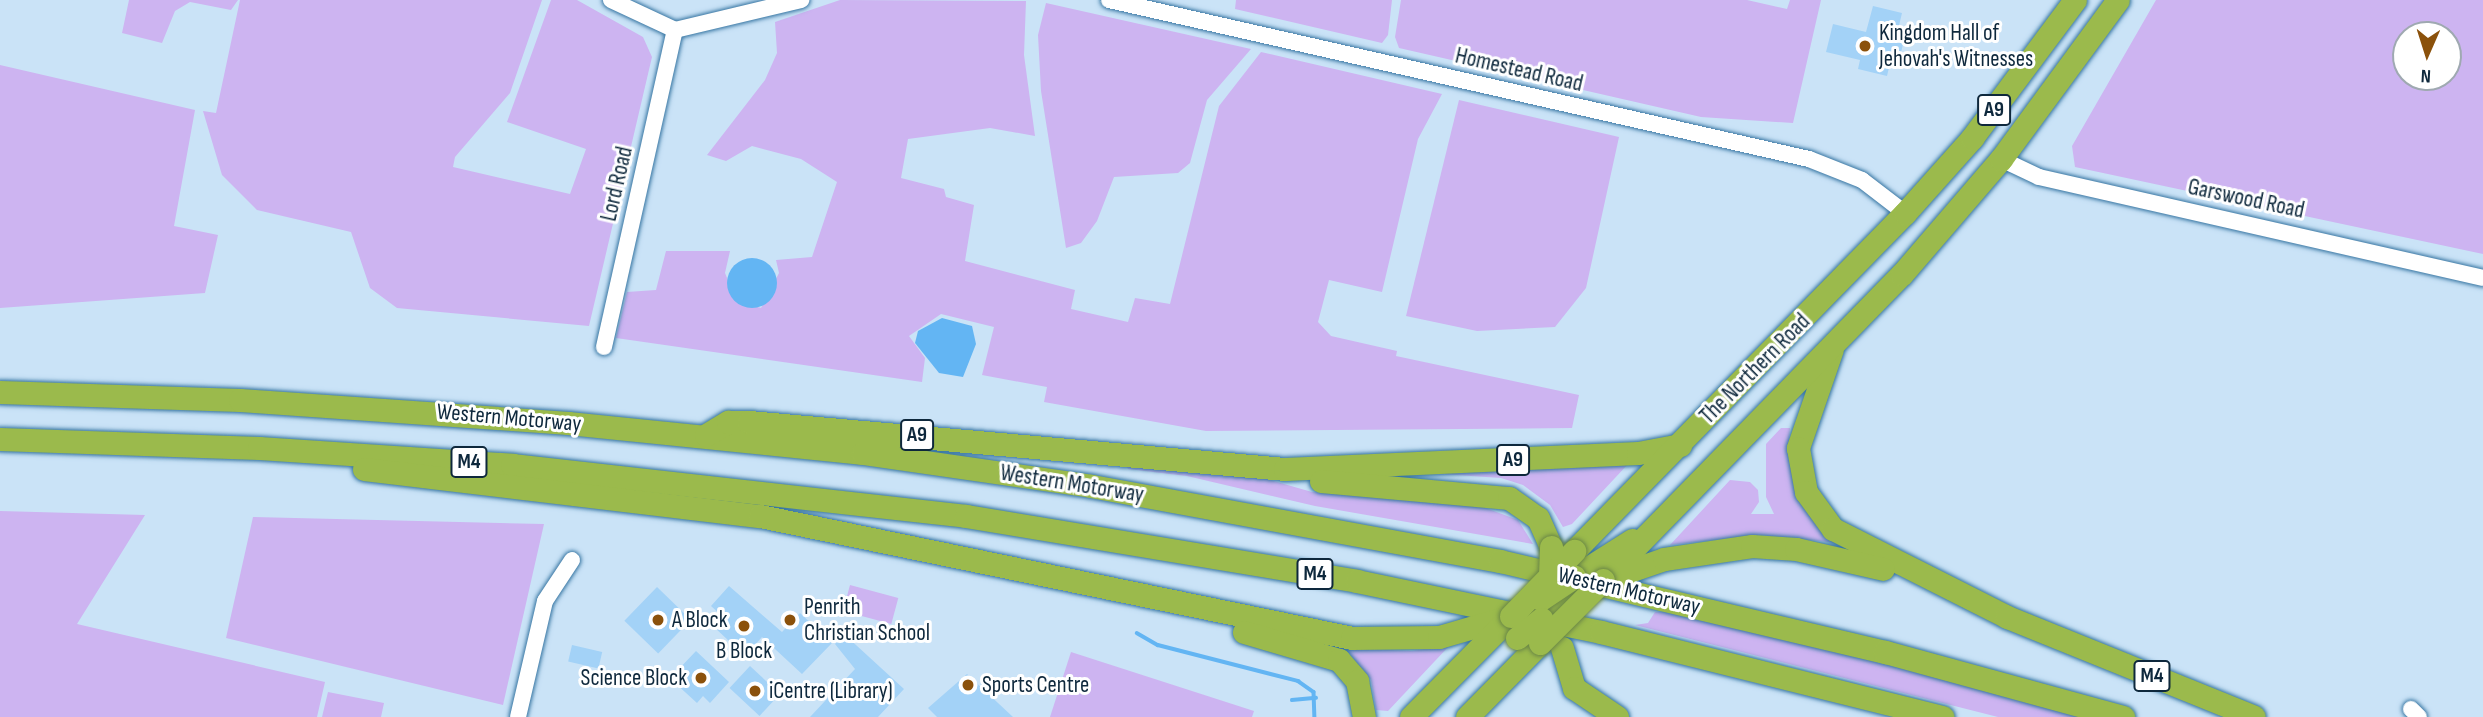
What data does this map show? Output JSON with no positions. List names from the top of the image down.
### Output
{
  "streets": {
    "highway": [
      "A9",
      "The Northern Road",
      "Western Motorway",
      "M4"
    ],
    "street": ["Homestead Road", "Lord Road", "Garswood Road"]
  },
  "crossings": [
    ["Homestead Road", "The Northern Road"],
    ["A9", "The Northern Road"],
    ["A9", "Western Motorway"],
    ["Garswood Road", "The Northern Road"],
    ["The Northern Road", "M4"],
    ["Western Motorway", "M4"]
  ],
  "places": [
    "Kingdom Hall of Jehovah's Witnesses",
    "A Block",
    "Penrith Christian School",
    "B Block",
    "Science Block",
    "Sports Centre",
    "iCentre (Library)"
  ],
  "north": "bottom"
}
